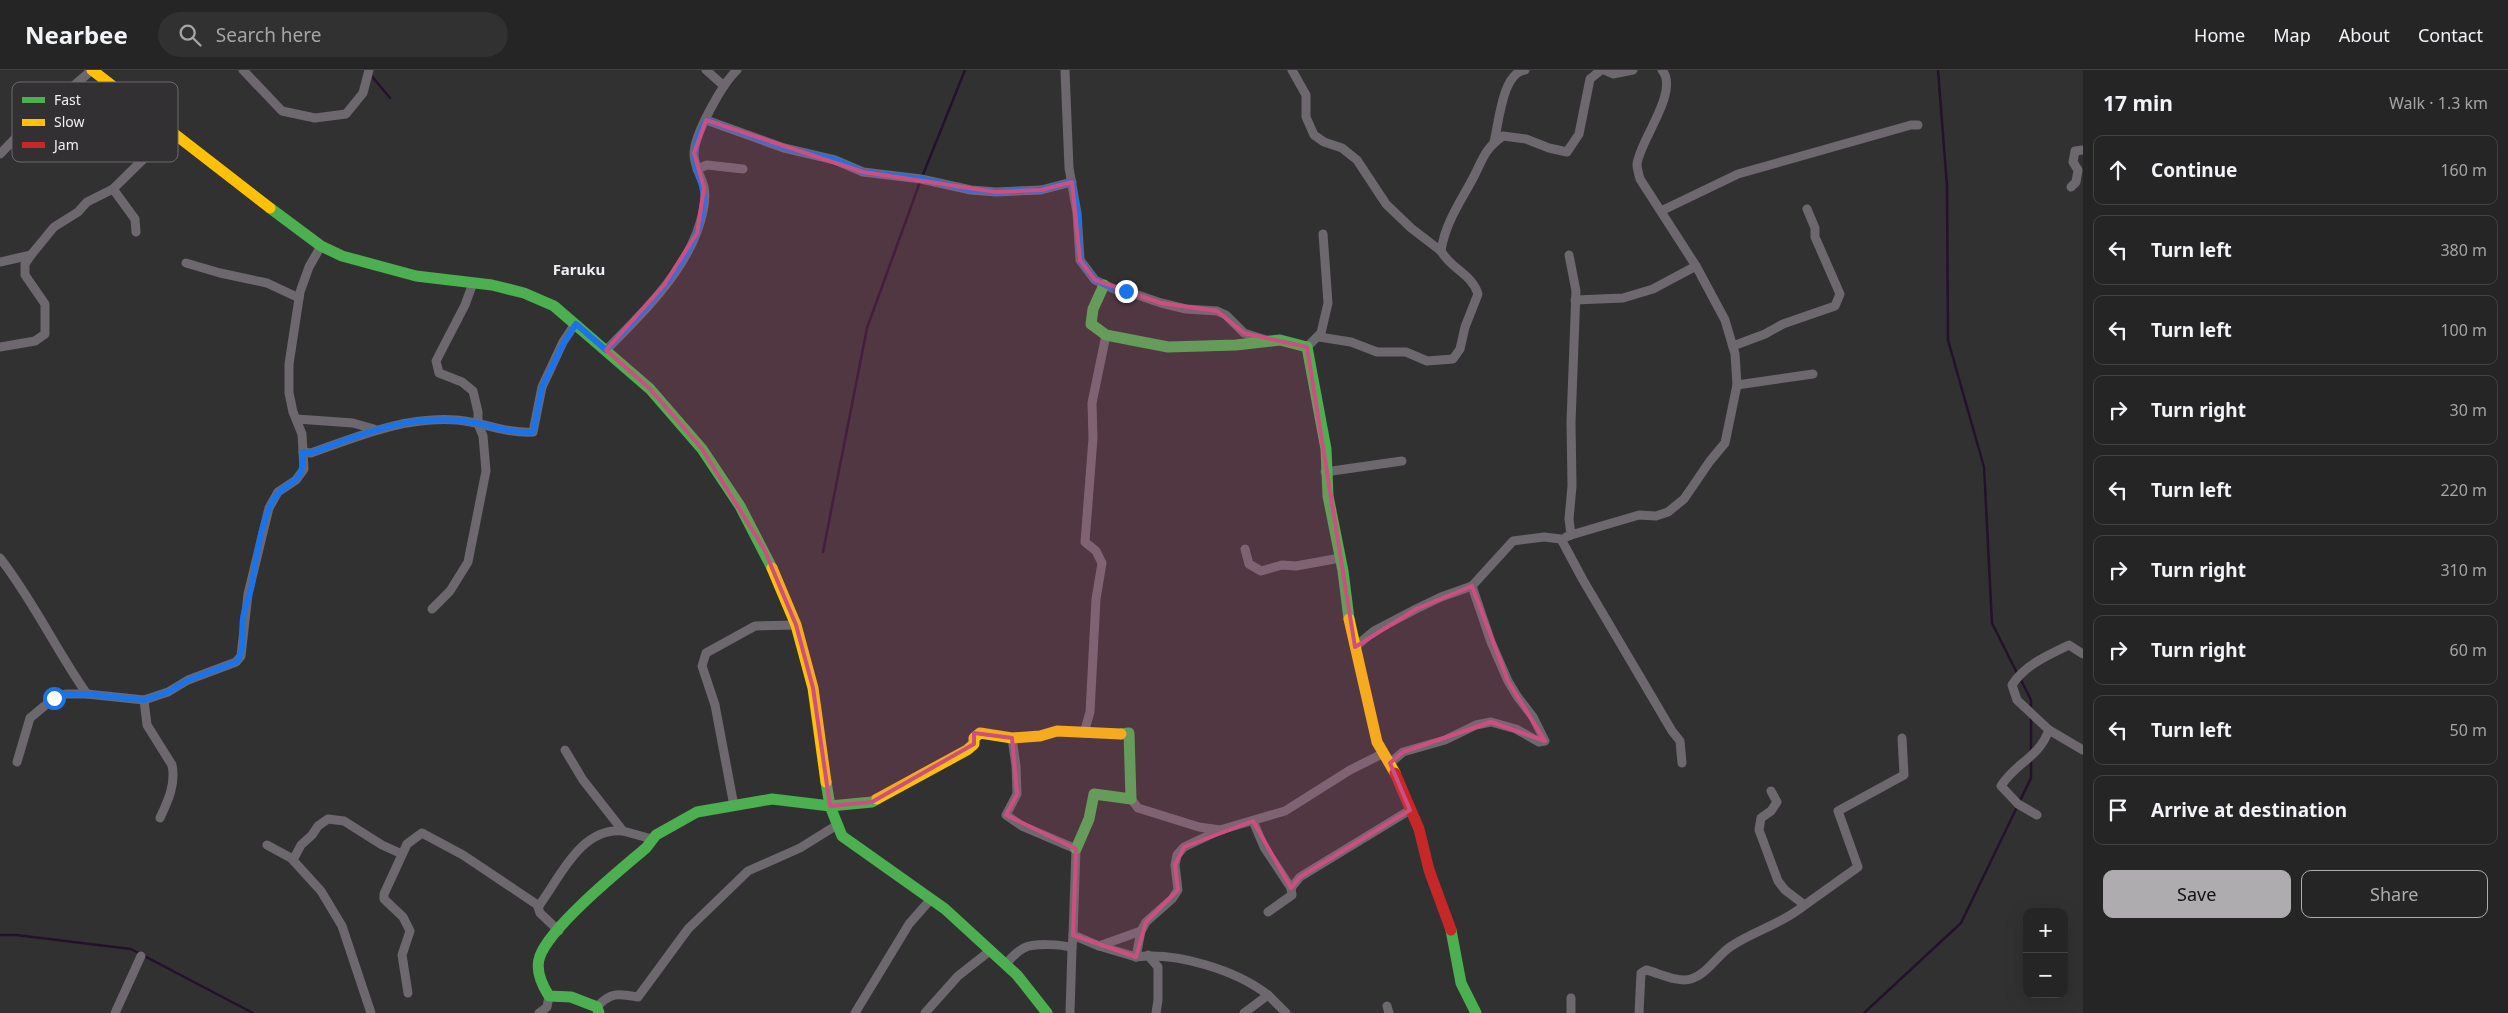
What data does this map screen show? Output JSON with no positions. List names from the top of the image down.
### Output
{
  "districts": ["Faruku"],
  "legend": ["Fast", "Slow", "Jam"],
  "page": {
    "header": "Nearbee",
    "search": "Search here",
    "nav": [
      "Home",
      "Map",
      "About",
      "Contact"
    ],
    "heading": ["17 min", "Walk · 1.3 km"],
    "list": [
      ["Continue", "160 m"],
      ["Turn left", "380 m"],
      ["Turn left", "100 m"],
      ["Turn right", "30 m"],
      ["Turn left", "220 m"],
      ["Turn right", "310 m"],
      ["Turn right", "60 m"],
      ["Turn left", "50 m"],
      "Arrive at destination"
    ],
    "buttons": ["Save", "Share"],
    "map_buttons": ["+", "−"]
  }
}
